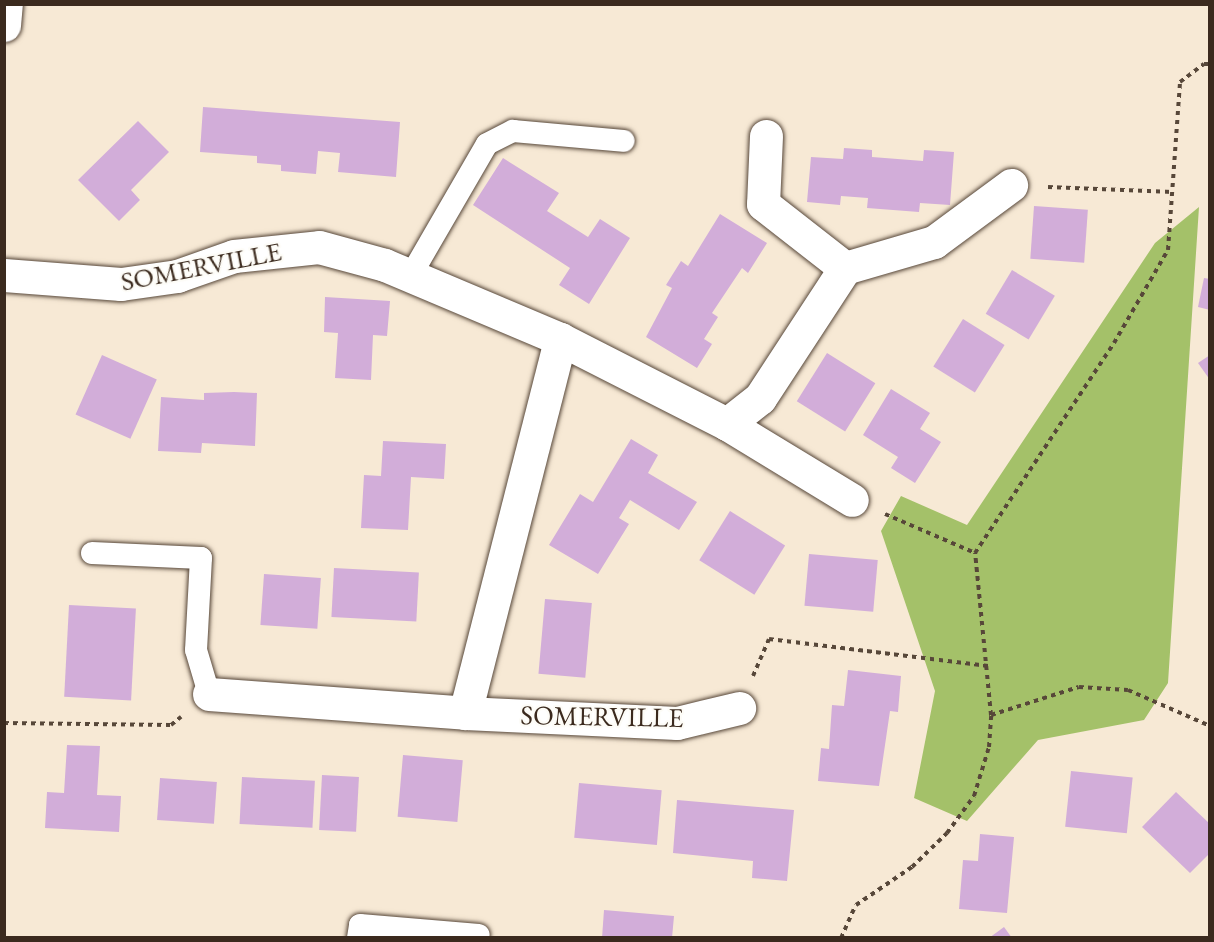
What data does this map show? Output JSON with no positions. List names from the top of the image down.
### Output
{
  "streets": {
    "street": ["SOMERVILLE"]
  }
}
